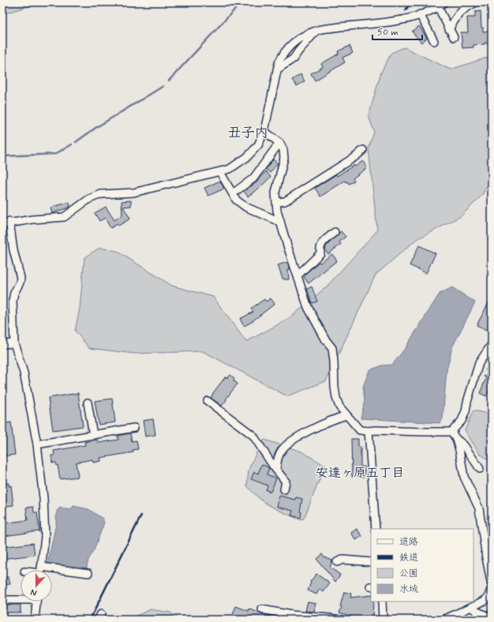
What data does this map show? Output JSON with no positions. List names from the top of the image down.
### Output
{
  "districts": ["丑子内", "安達ヶ原五丁目"],
  "legend": [
    "道路",
    "鉄道",
    "公園",
    "水域"
  ],
  "scale_bar": "50 m",
  "north": "bottom"
}
